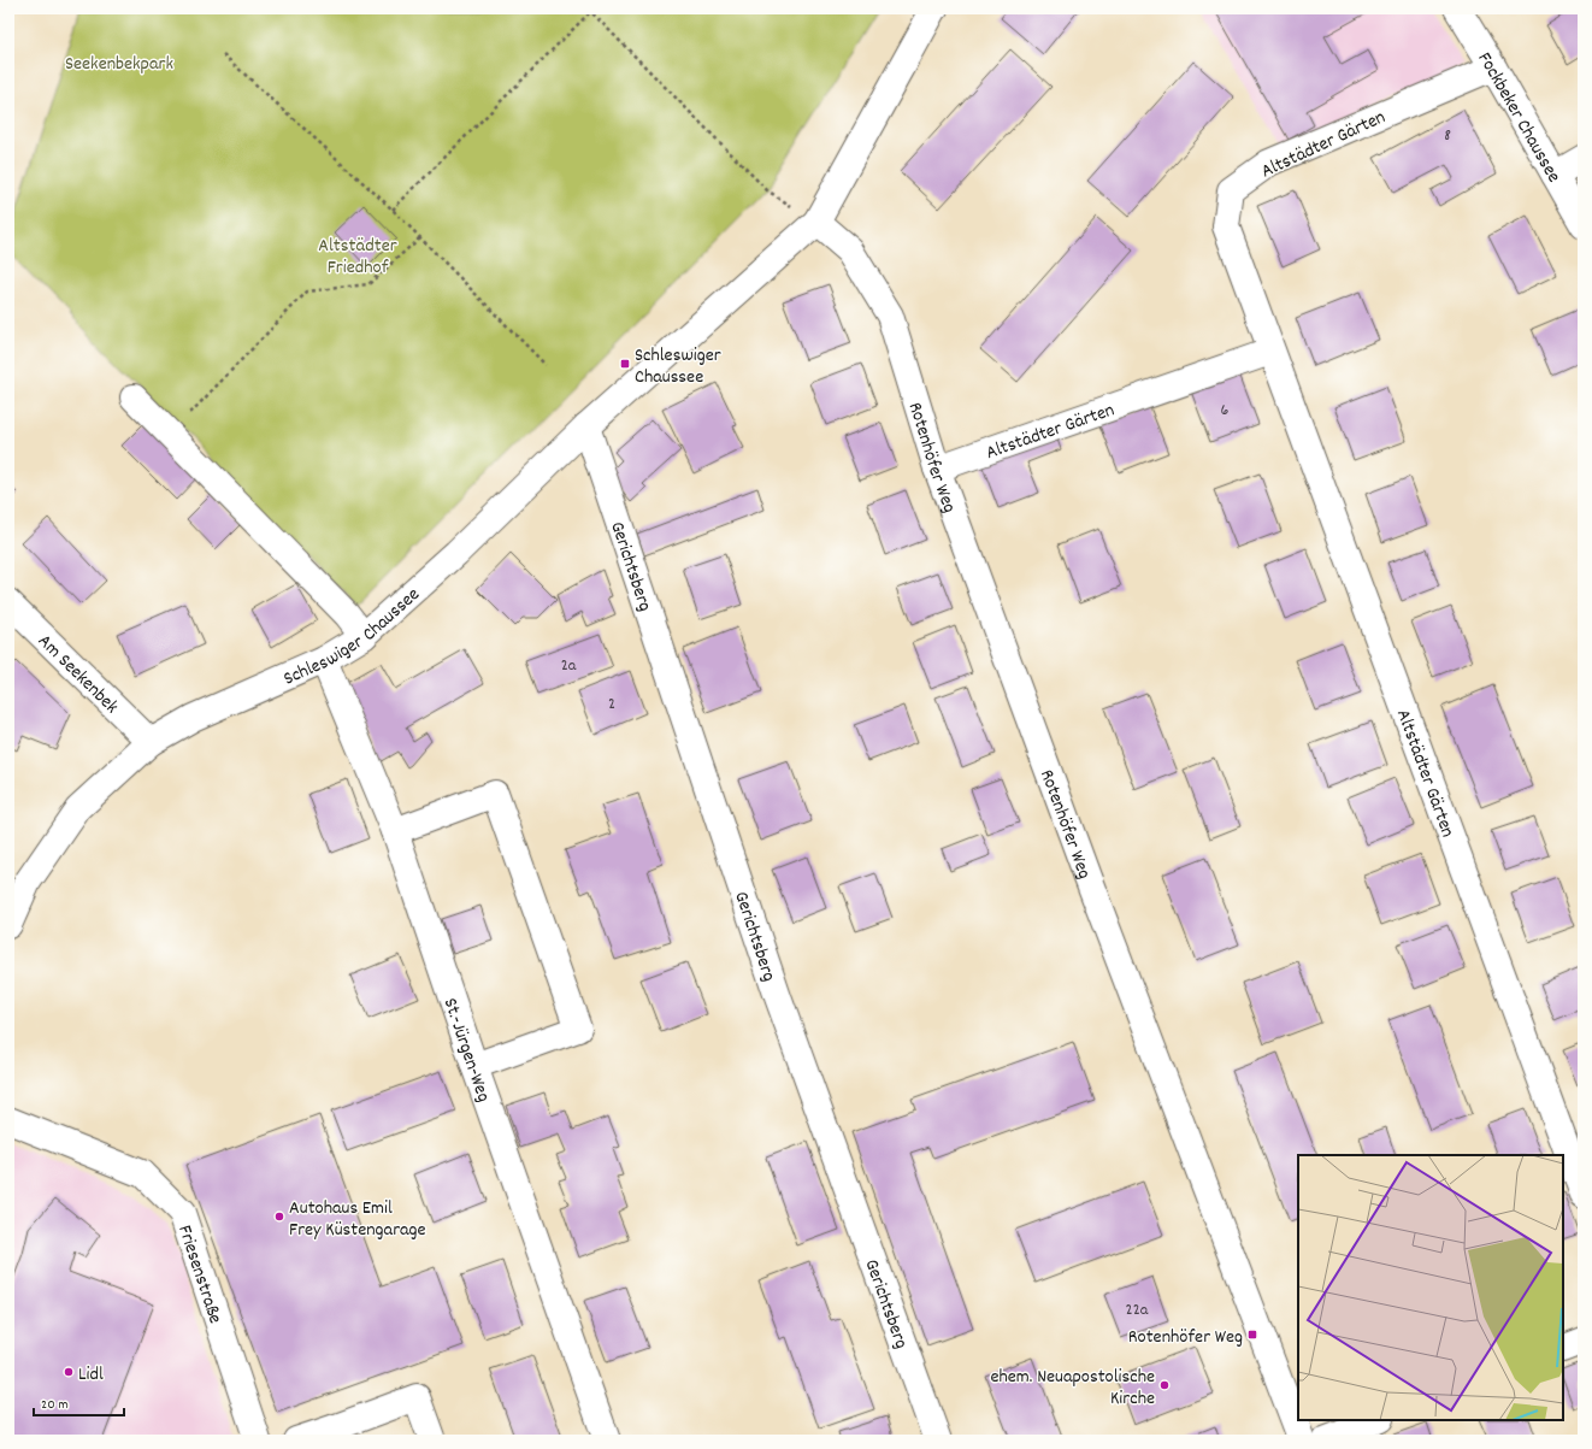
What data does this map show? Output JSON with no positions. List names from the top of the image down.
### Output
{
  "streets": {
    "street": [
      "Fockbeker Chaussee",
      "Altstädter Gärten",
      "Rotenhöfer Weg",
      "Gerichtsberg",
      "Schleswiger Chaussee",
      "Am Seekenbek",
      "St.-Jürgen-Weg",
      "Friesenstraße"
    ]
  },
  "crossings": [
    ["Fockbeker Chaussee", "Altstädter Gärten"],
    ["Altstädter Gärten", "Rotenhöfer Weg"],
    ["Rotenhöfer Weg", "Schleswiger Chaussee"],
    ["Gerichtsberg", "Schleswiger Chaussee"],
    ["Schleswiger Chaussee", "Am Seekenbek"],
    ["Schleswiger Chaussee", "St.-Jürgen-Weg"]
  ],
  "parks": ["Seekenbekpark", "Altstädter Friedhof"],
  "places": {
    "transit": ["Schleswiger Chaussee", "Rotenhöfer Weg"],
    "other": ["Autohaus Emil Frey Küstengarage", "Lidl", "ehem. Neuapostolische Kirche"]
  },
  "house_numbers": [
    "8",
    "6",
    "2a",
    "2",
    "22a"
  ],
  "scale_bar": "20 m"
}
